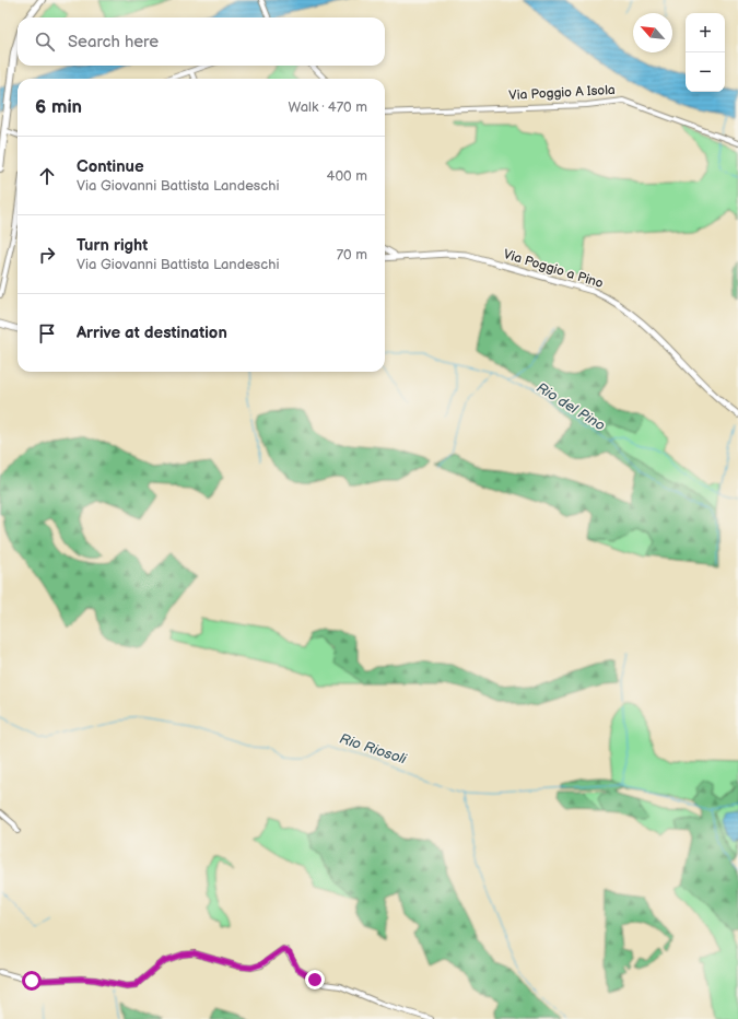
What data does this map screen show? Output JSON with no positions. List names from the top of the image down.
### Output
{
  "streets": {
    "street": ["Via Poggio A Isola", "Via Poggio a Pino"]
  },
  "water": ["Rio del Pino", "Rio Riosoli"],
  "north": "top left",
  "page": {
    "map_buttons": ["+", "−"],
    "search": "Search here",
    "heading": ["6 min", "Walk · 470 m"],
    "list": [
      ["Continue", "Via Giovanni Battista Landeschi", "400 m"],
      ["Turn right", "Via Giovanni Battista Landeschi", "70 m"],
      "Arrive at destination"
    ]
  }
}
